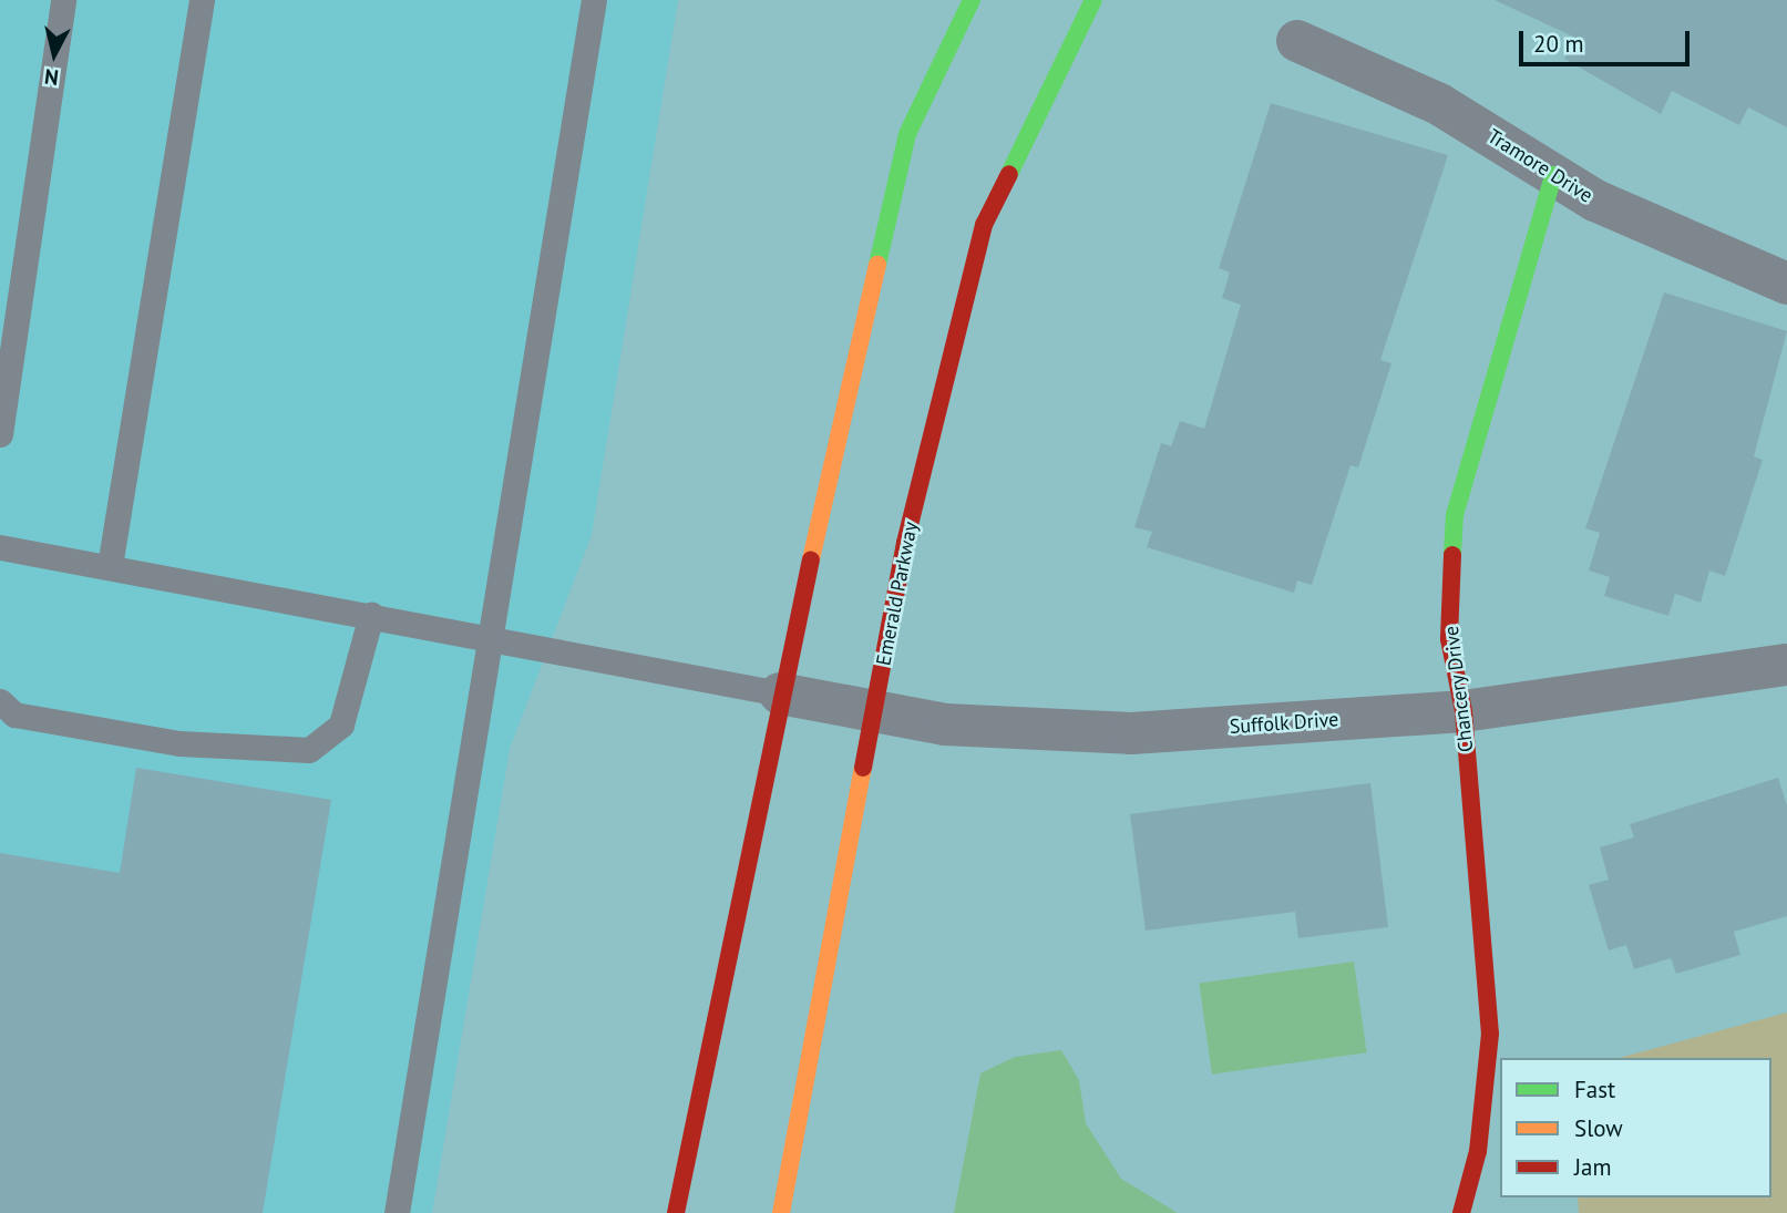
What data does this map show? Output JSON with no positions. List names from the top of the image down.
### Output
{
  "streets": {
    "main road": ["Emerald Parkway", "Chancery Drive"],
    "street": ["Tramore Drive", "Suffolk Drive"]
  },
  "crossings": [
    ["Tramore Drive", "Chancery Drive"],
    ["Emerald Parkway", "Suffolk Drive"],
    ["Chancery Drive", "Suffolk Drive"]
  ],
  "legend": ["Fast", "Slow", "Jam"],
  "scale_bar": "20 m",
  "north": "bottom"
}
